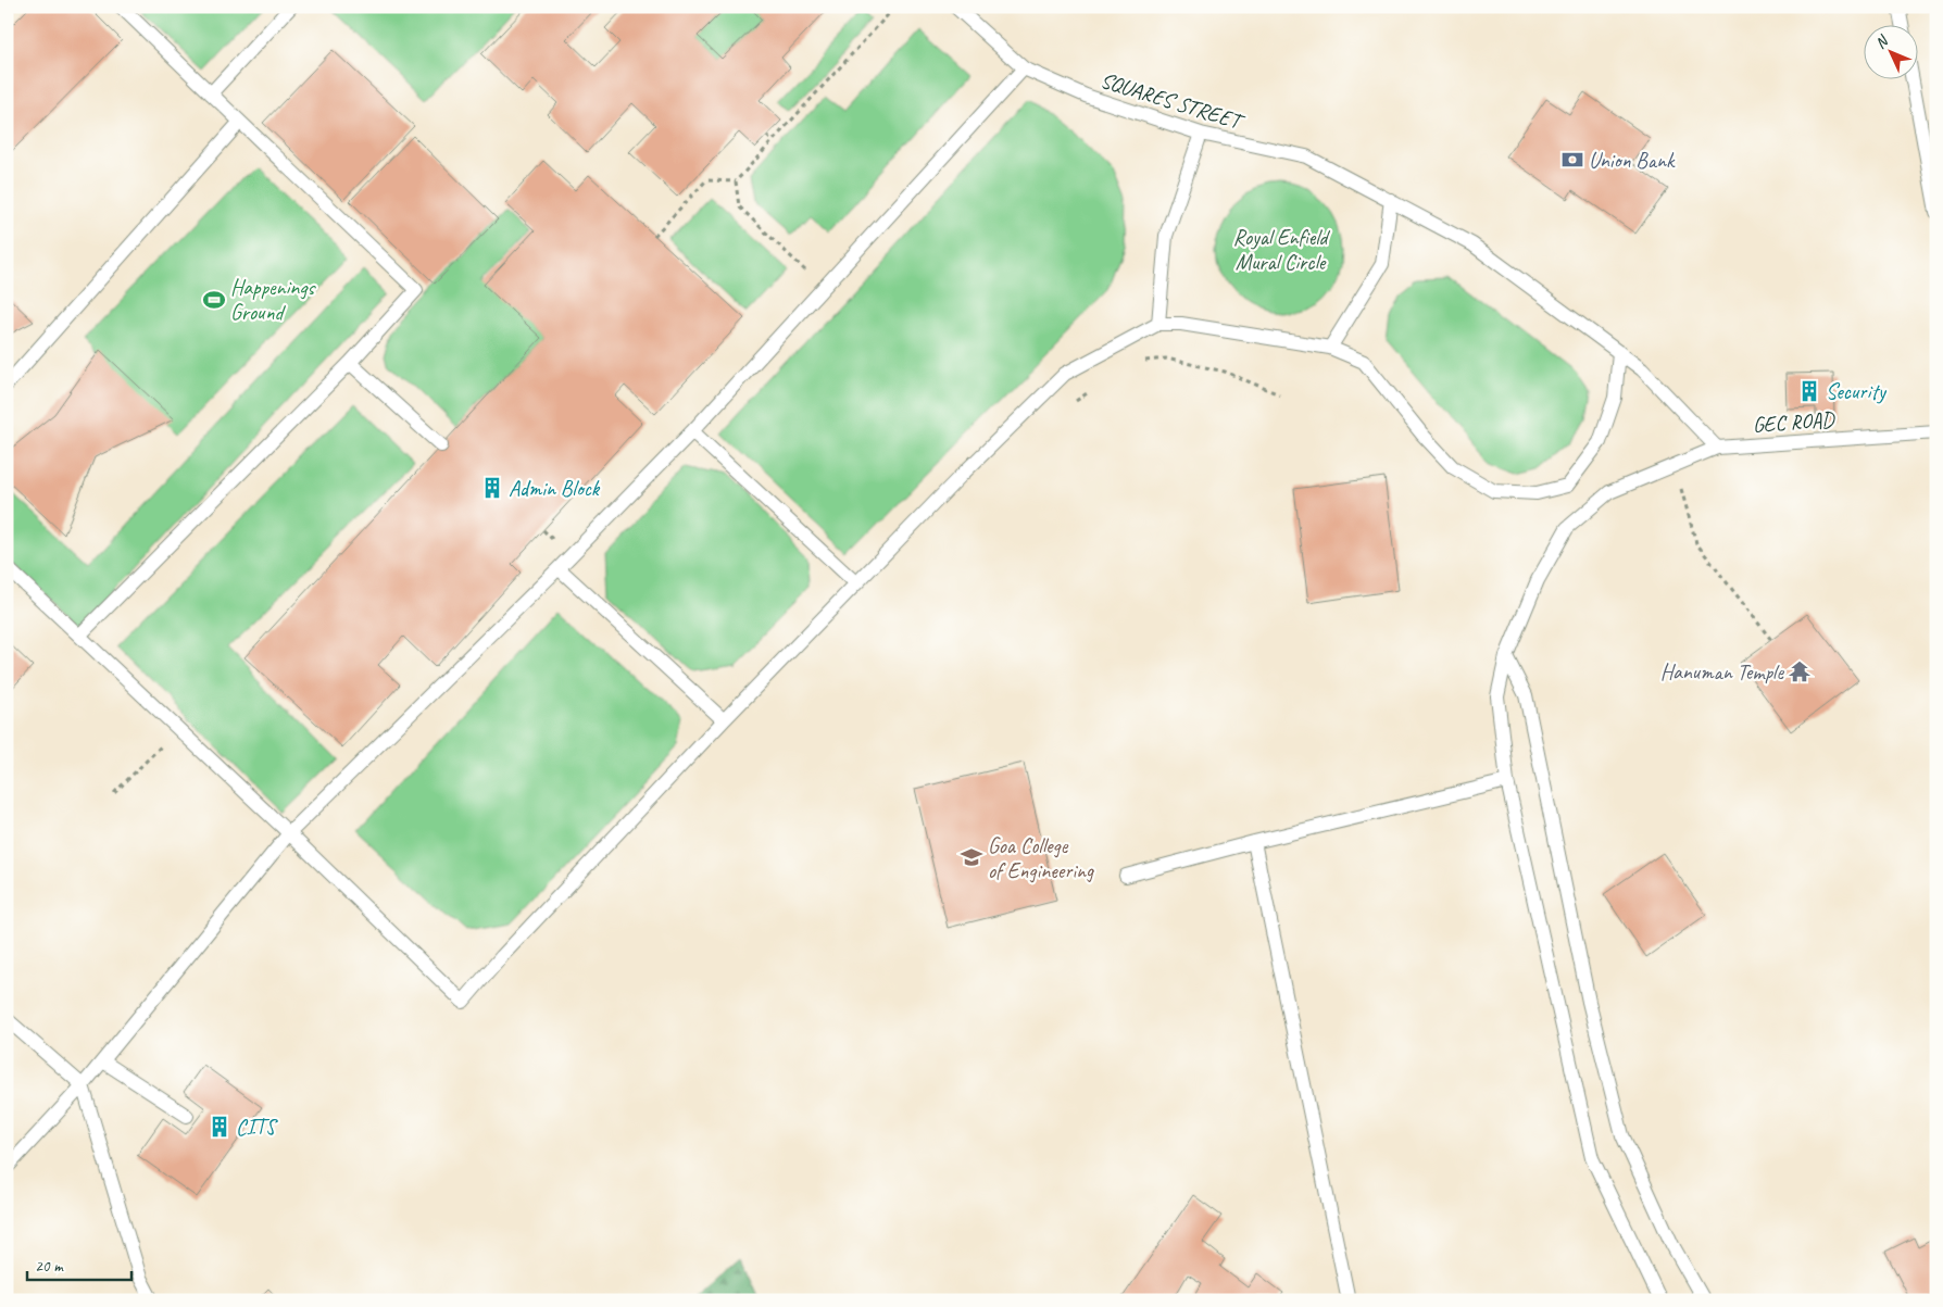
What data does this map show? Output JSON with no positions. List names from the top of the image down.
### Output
{
  "streets": {
    "lane": ["SQUARES STREET", "GEC ROAD"]
  },
  "crossings": [
    ["SQUARES STREET", "GEC ROAD"]
  ],
  "parks": ["Royal Enfield Mural Circle"],
  "places": {
    "bank": ["Union Bank"],
    "sports": ["Happenings Ground"],
    "building": ["Security", "Admin Block", "CITS"],
    "temple": ["Hanuman Temple"],
    "school or university": ["Goa College of Engineering"]
  },
  "scale_bar": "20 m",
  "north": "top left"
}
